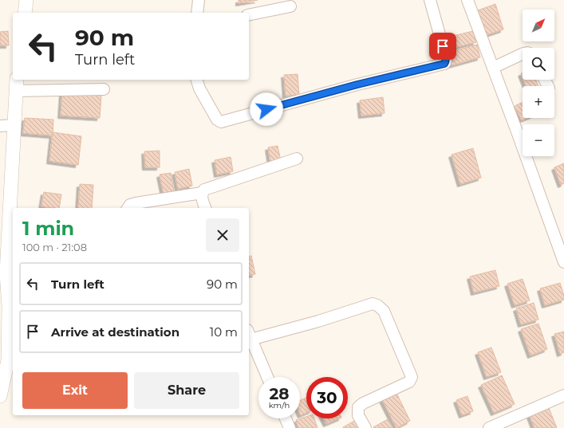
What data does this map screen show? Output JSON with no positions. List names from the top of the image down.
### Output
{
  "north": "top right",
  "page": {
    "map_buttons": ["+", "−"],
    "turn": ["90 m", "Turn left"],
    "heading": ["1 min", "100 m · 21:08"],
    "list": [
      {
        "name": "Turn left",
        "value": "90 m"
      },
      {
        "name": "Arrive at destination",
        "value": "10 m"
      }
    ],
    "buttons": ["Exit", "Share"],
    "speed": "28 km/h",
    "limit": "30"
  }
}
